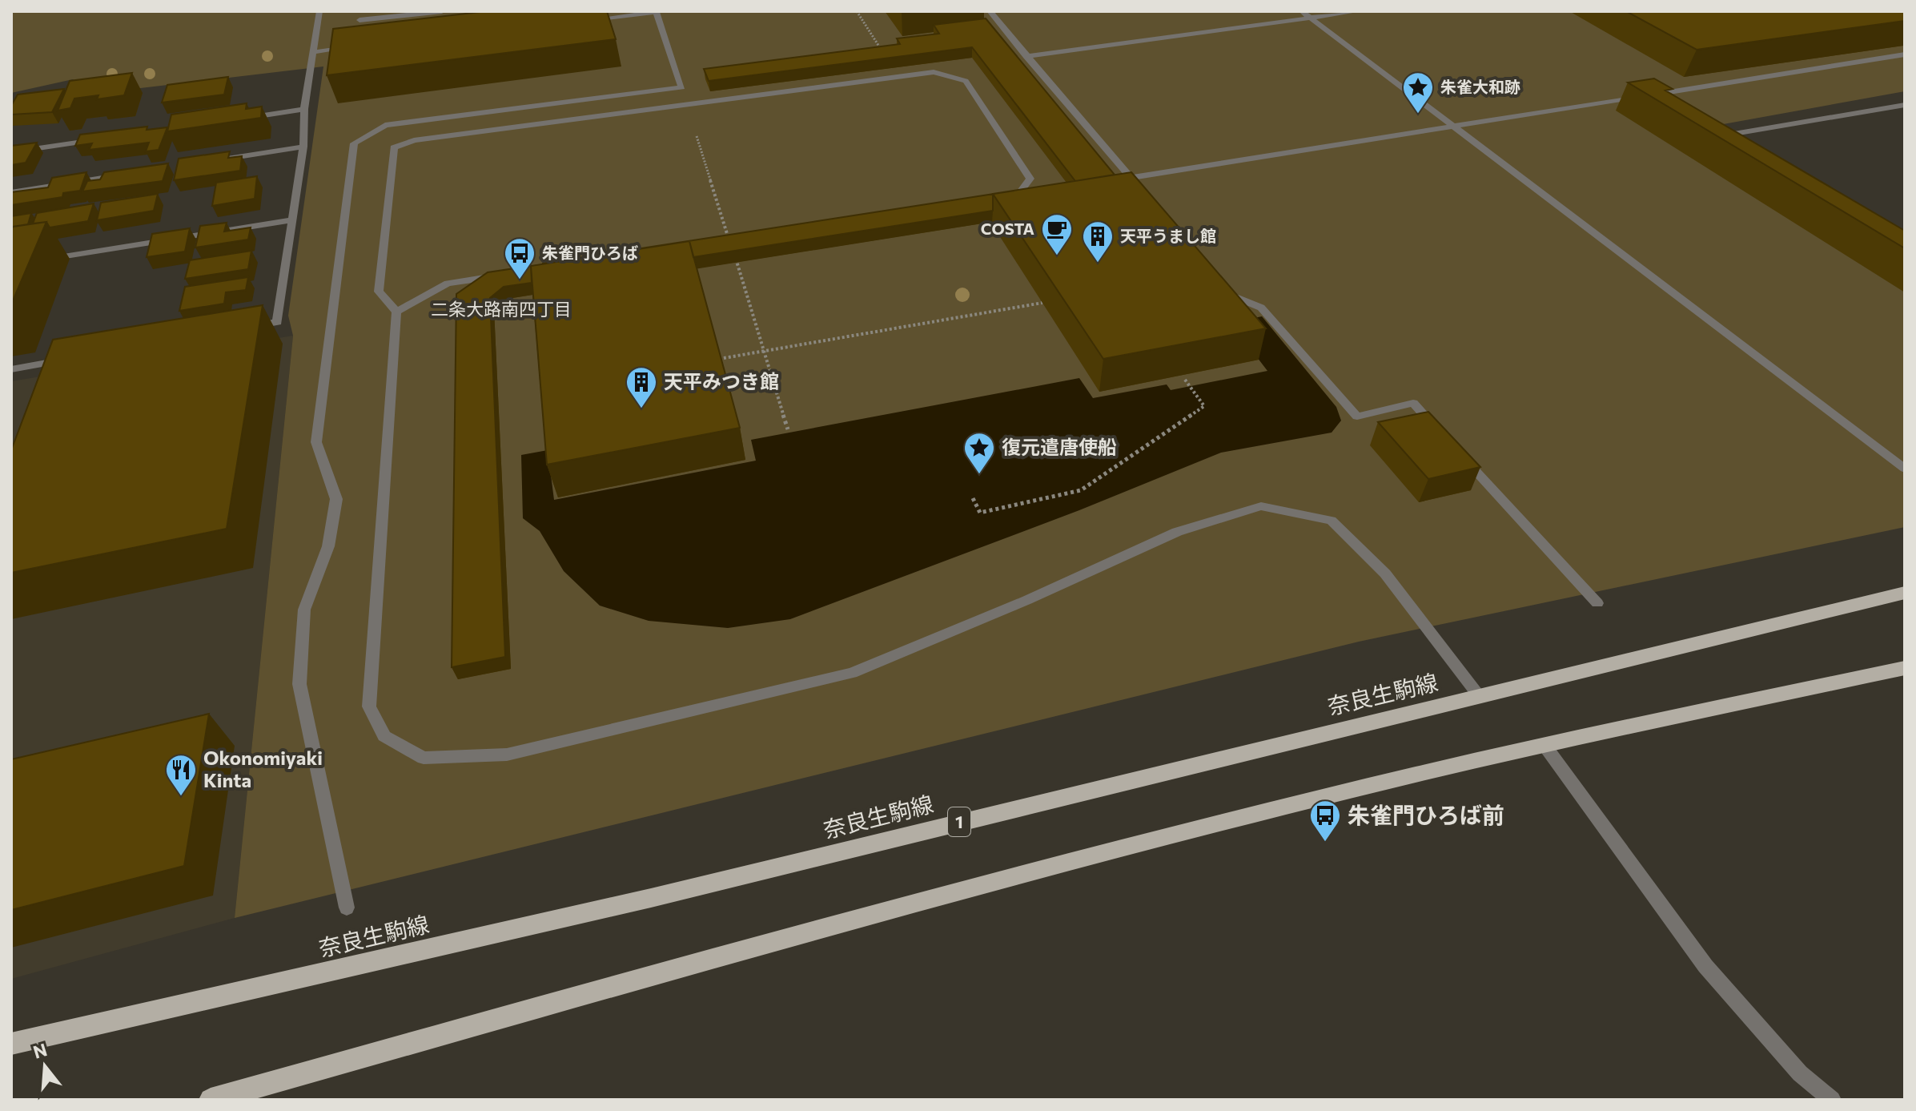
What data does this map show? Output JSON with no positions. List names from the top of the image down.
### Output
{
  "streets": {
    "main road": ["奈良生駒線", "1"]
  },
  "districts": ["二条大路南四丁目"],
  "places": {
    "place": ["朱雀大和跡", "復元遣唐使船"],
    "cafe": ["COSTA"],
    "building": ["天平うまし館", "天平みつき館"],
    "bus stop": ["朱雀門ひろば", "朱雀門ひろば前"],
    "restaurant": ["Okonomiyaki Kinta"]
  },
  "north": "top"
}
